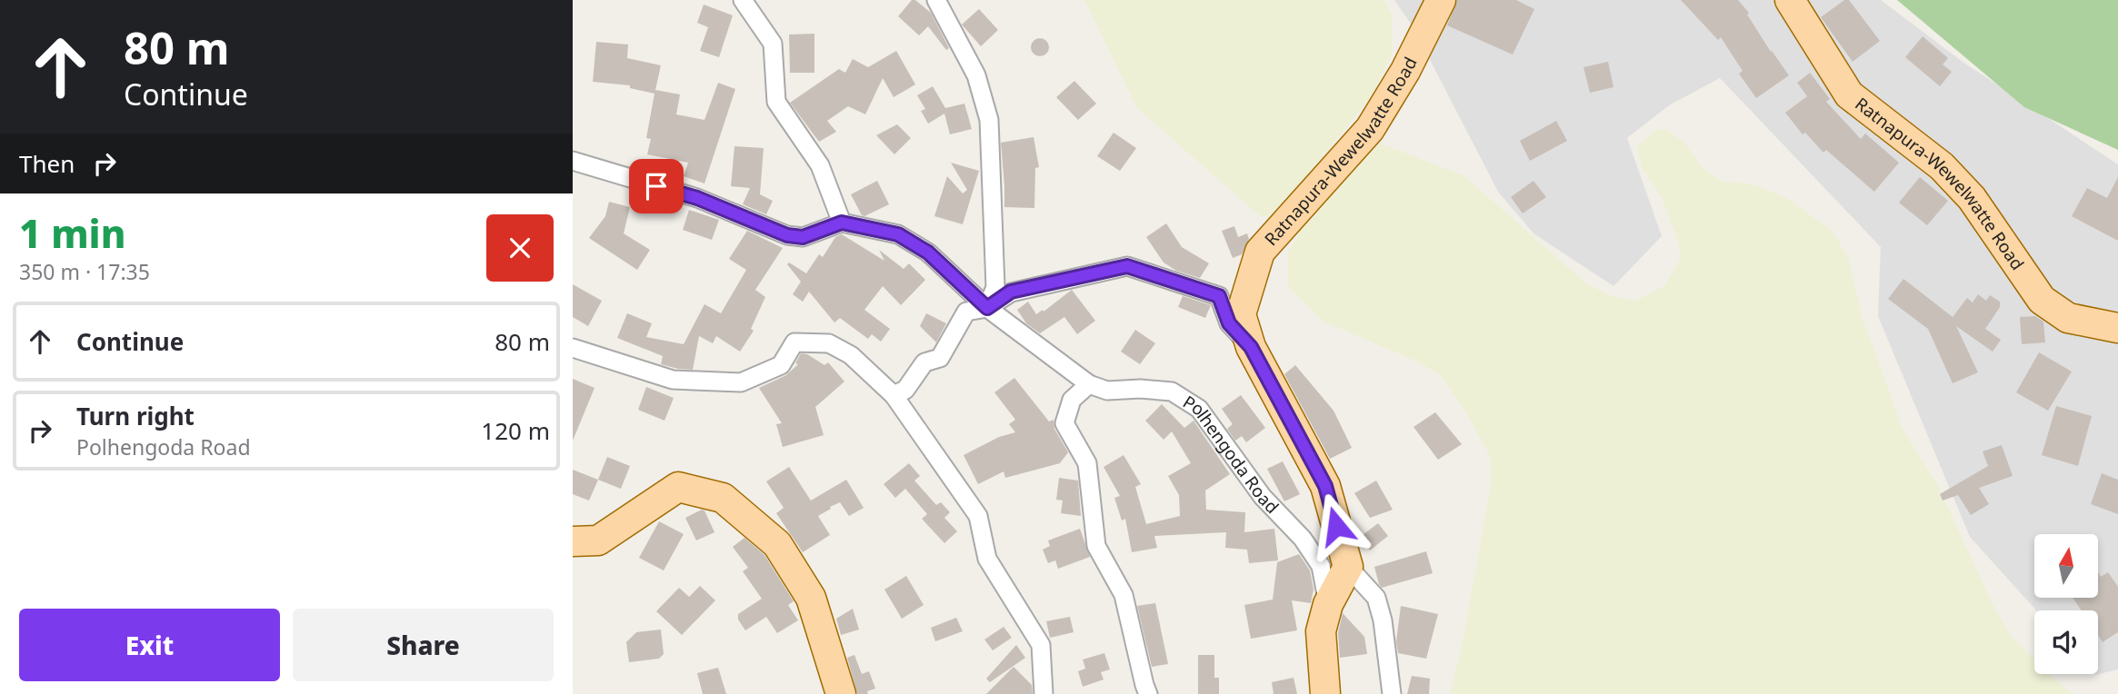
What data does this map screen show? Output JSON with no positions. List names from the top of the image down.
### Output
{
  "streets": {
    "main road": ["Ratnapura-Wewelwatte Road"],
    "street": ["Polhengoda Road"]
  },
  "north": "top",
  "page": {
    "turn": ["80 m", "Continue"],
    "then": "Then",
    "heading": ["1 min", "350 m · 17:35"],
    "list": [
      {
        "name": "Continue",
        "value": "80 m"
      },
      {
        "name": "Turn right",
        "note": "Polhengoda Road",
        "value": "120 m"
      }
    ],
    "buttons": ["Exit", "Share"]
  }
}
